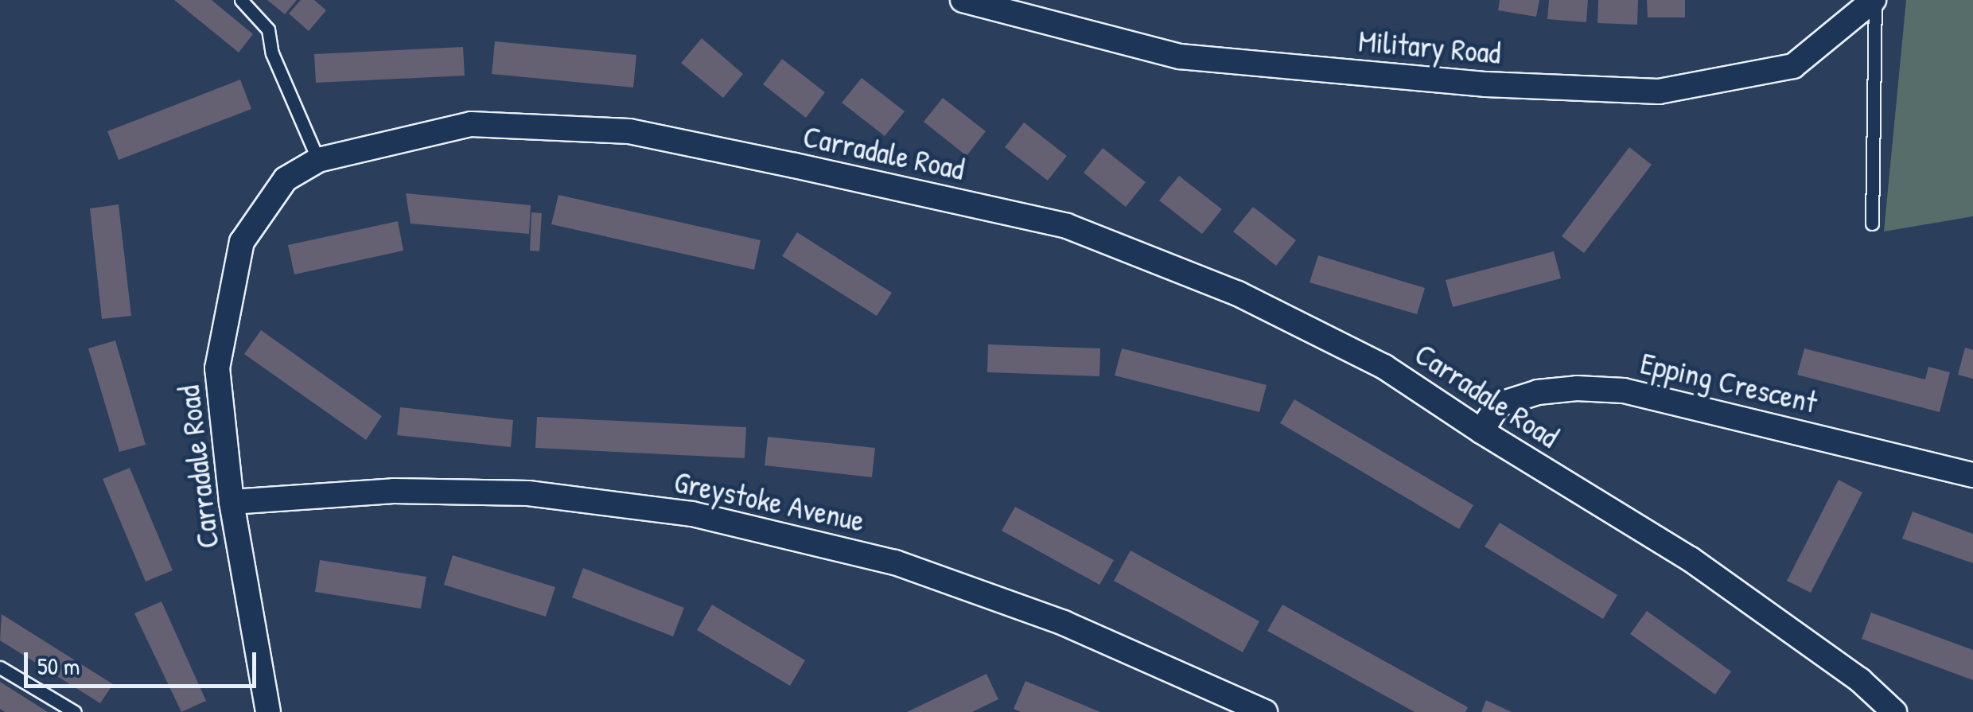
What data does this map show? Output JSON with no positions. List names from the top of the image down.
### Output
{
  "streets": {
    "street": [
      "Military Road",
      "Carradale Road",
      "Epping Crescent",
      "Greystoke Avenue"
    ]
  },
  "crossings": [
    ["Carradale Road", "Epping Crescent"],
    ["Carradale Road", "Greystoke Avenue"]
  ],
  "scale_bar": "50 m"
}
